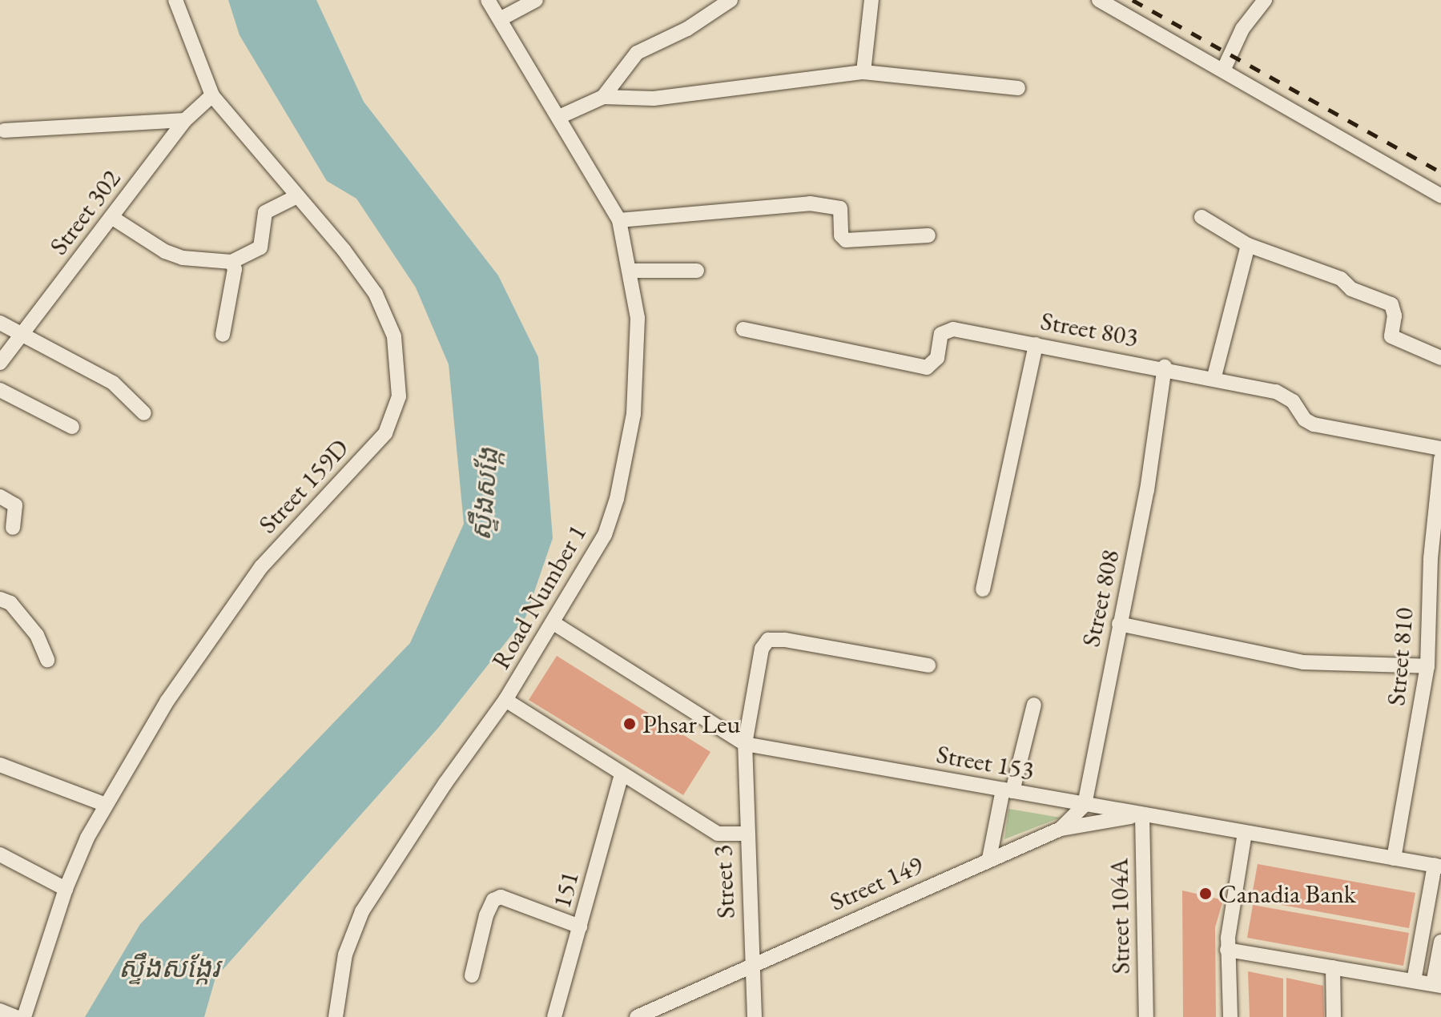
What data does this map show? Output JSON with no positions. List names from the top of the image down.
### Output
{
  "streets": {
    "street": [
      "Street 302",
      "Street 803",
      "Street 159D",
      "Road Number 1",
      "Street 808",
      "Street 810",
      "Street 153",
      "Street 3",
      "Street 149",
      "151",
      "Street 104A"
    ]
  },
  "crossings": [
    ["Street 302", "Street 159D"],
    ["Street 803", "Street 808"],
    ["Road Number 1", "Street 153"],
    ["Street 808", "Street 153"],
    ["Street 810", "Street 153"],
    ["Street 153", "Street 3"],
    ["Street 153", "Street 149"],
    ["Street 153", "Street 104A"],
    ["Street 3", "Street 149"],
    ["Street 149", "Street 104A"]
  ],
  "water": ["ស្ទឹងសង្កែ", "ស្ទឹងសង្កែរ"],
  "places": ["Phsar Leu", "Canadia Bank"]
}
